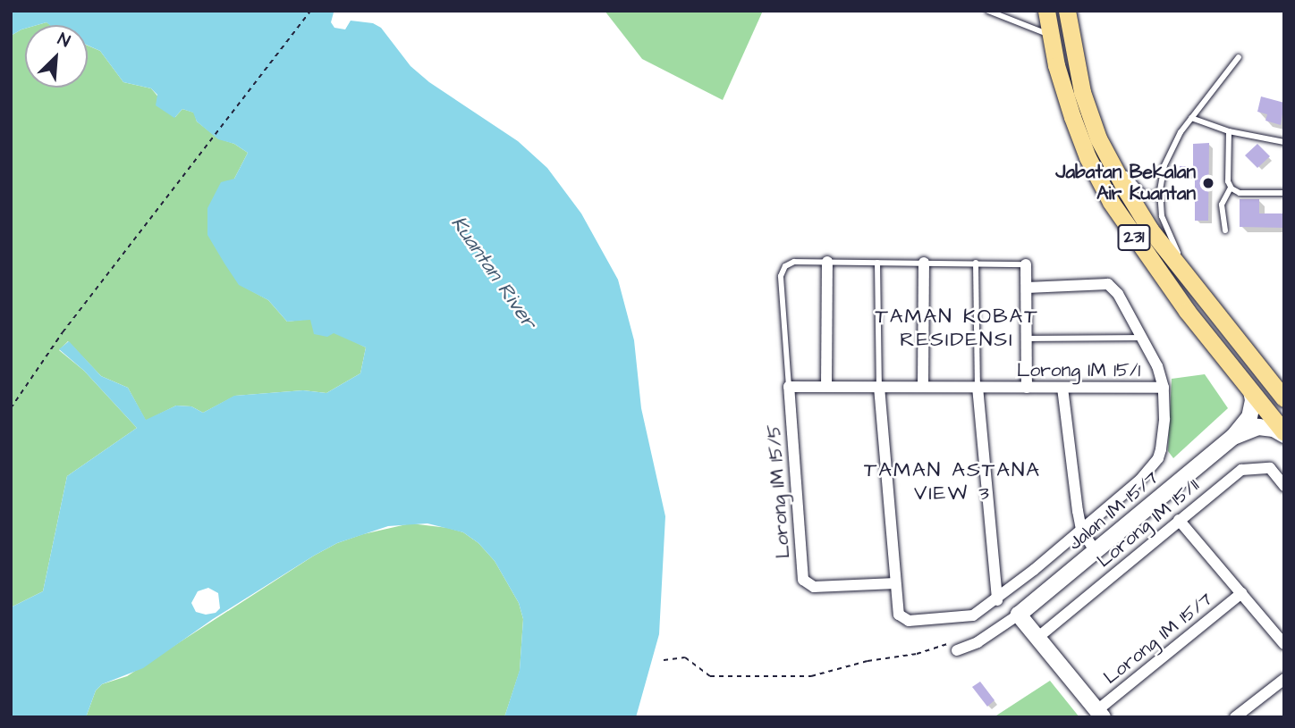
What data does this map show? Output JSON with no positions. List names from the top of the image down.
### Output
{
  "streets": {
    "main road": ["231"],
    "street": [
      "Lorong IM 15/1",
      "Lorong IM 15/5",
      "Jalan IM 15/7",
      "Lorong IM 15/11",
      "Lorong IM 15/7"
    ]
  },
  "crossings": [
    ["Lorong IM 15/1", "Lorong IM 15/5"]
  ],
  "districts": ["TAMAN KOBAT RESIDENSI", "TAMAN ASTANA VIEW 3"],
  "water": ["Kuantan River"],
  "places": ["Jabatan Bekalan Air Kuantan"],
  "north": "top right"
}
